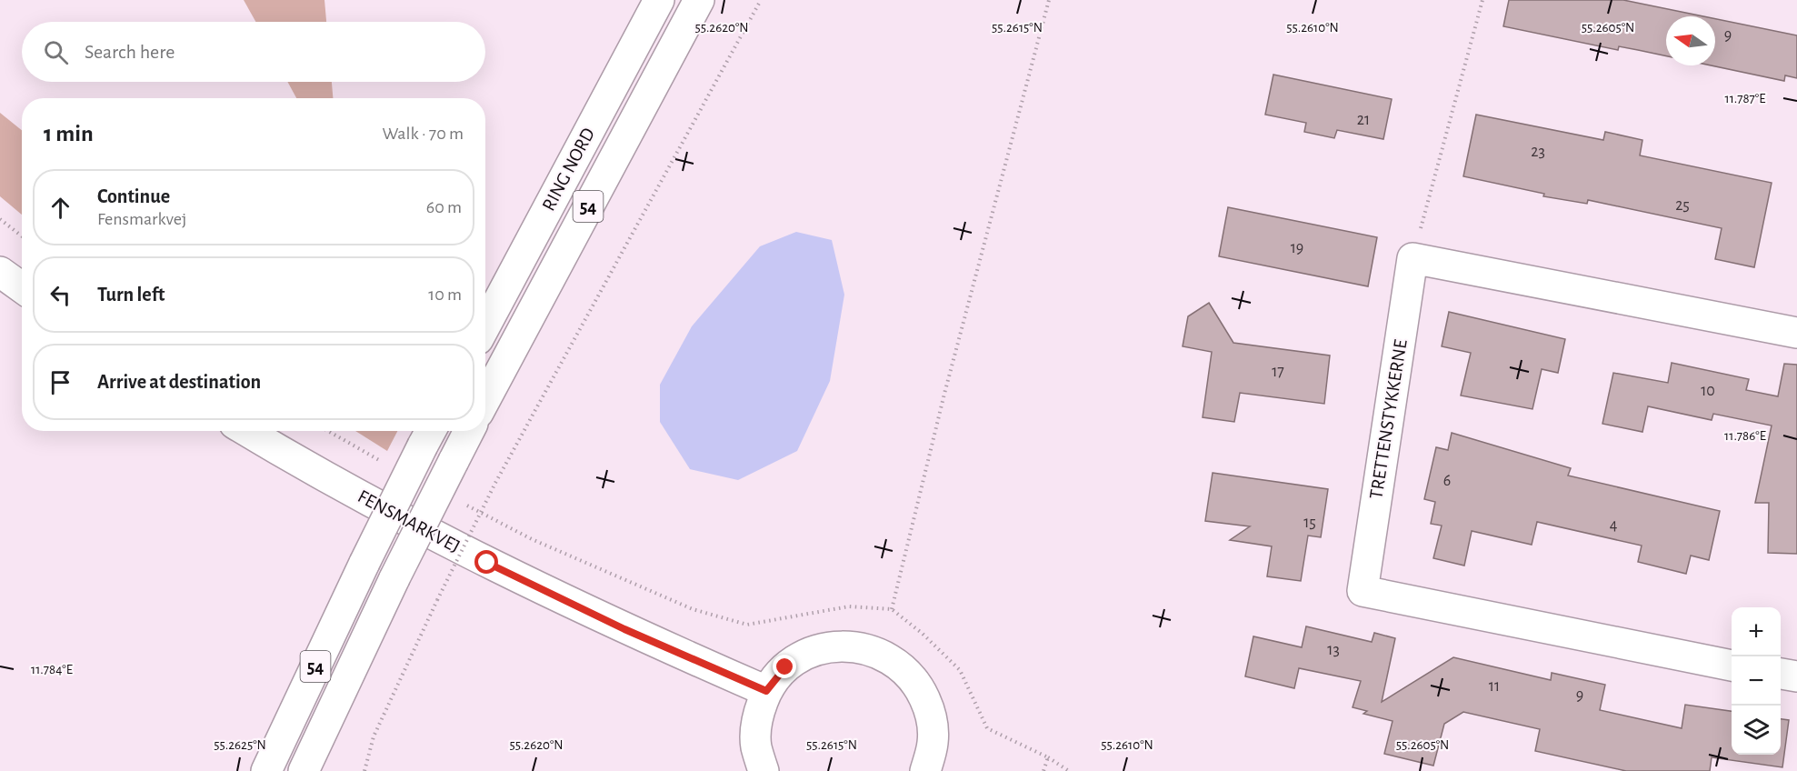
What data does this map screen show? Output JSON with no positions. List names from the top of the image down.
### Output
{
  "streets": {
    "main road": [
      "RING NORD",
      "54",
      "TRETTENSTYKKERNE",
      "FENSMARKVEJ"
    ]
  },
  "house_numbers": [
    "9",
    "21",
    "23",
    "25",
    "19",
    "17",
    "10",
    "6",
    "15",
    "4",
    "13",
    "11",
    "9"
  ],
  "north": "left",
  "page": {
    "search": "Search here",
    "heading": ["1 min", "Walk · 70 m"],
    "list": [
      ["Continue", "Fensmarkvej", "60 m"],
      ["Turn left", "10 m"],
      "Arrive at destination"
    ],
    "map_buttons": ["+", "−"]
  },
  "coordinates": [
    "55.2620°N",
    "55.2615°N",
    "55.2610°N",
    "55.2605°N",
    "11.787°E",
    "11.786°E",
    "11.784°E",
    "55.2625°N"
  ]
}
